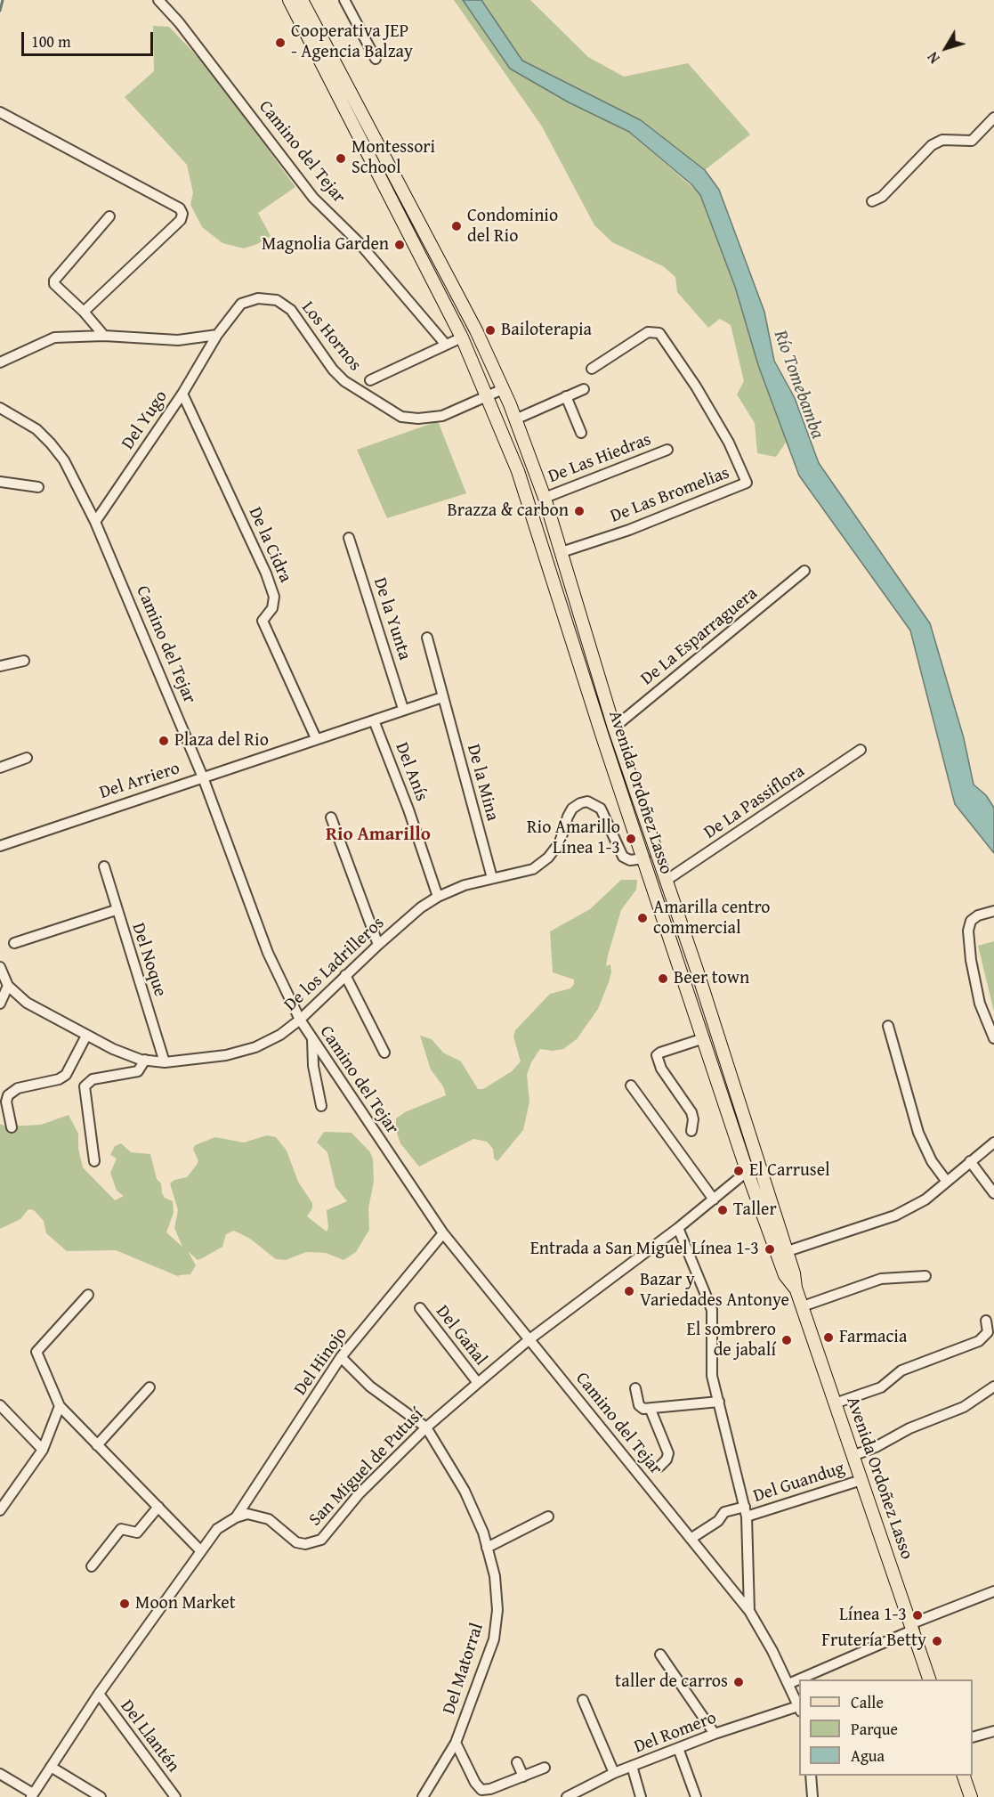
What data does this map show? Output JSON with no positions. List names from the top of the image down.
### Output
{
  "streets": {
    "main road": ["Avenida Ordoñez Lasso"],
    "street": [
      "Camino del Tejar",
      "Los Hornos",
      "Del Yugo",
      "De Las Hiedras",
      "De Las Bromelias",
      "De la Cidra",
      "De la Yunta",
      "De La Esparraguera",
      "Del Anís",
      "Del Arriero",
      "De la Mina",
      "De La Passiflora",
      "Del Noque",
      "De los Ladrilleros",
      "Del Gañal",
      "Del Hinojo",
      "San Miguel de Putusí",
      "Del Guandug",
      "Del Matorral",
      "Del Romero",
      "Del Llantén"
    ]
  },
  "crossings": [
    ["Camino del Tejar", "Del Yugo"],
    ["Camino del Tejar", "Del Arriero"],
    ["Camino del Tejar", "De los Ladrilleros"],
    ["Camino del Tejar", "Del Hinojo"],
    ["Camino del Tejar", "San Miguel de Putusí"],
    ["Camino del Tejar", "Del Guandug"],
    ["Camino del Tejar", "Del Romero"],
    ["Los Hornos", "Del Yugo"],
    ["Los Hornos", "Avenida Ordoñez Lasso"],
    ["Del Yugo", "De la Cidra"],
    ["De Las Hiedras", "Avenida Ordoñez Lasso"],
    ["De Las Bromelias", "Avenida Ordoñez Lasso"],
    ["De la Cidra", "Del Arriero"],
    ["De la Yunta", "Del Arriero"],
    ["De La Esparraguera", "Avenida Ordoñez Lasso"],
    ["Del Anís", "Del Arriero"],
    ["Del Anís", "De los Ladrilleros"],
    ["Del Arriero", "De la Mina"],
    ["De la Mina", "De los Ladrilleros"],
    ["Avenida Ordoñez Lasso", "De La Passiflora"],
    ["Avenida Ordoñez Lasso", "De los Ladrilleros"],
    ["Avenida Ordoñez Lasso", "San Miguel de Putusí"],
    ["Avenida Ordoñez Lasso", "Del Guandug"],
    ["Del Noque", "De los Ladrilleros"],
    ["Del Gañal", "San Miguel de Putusí"],
    ["Del Hinojo", "San Miguel de Putusí"],
    ["San Miguel de Putusí", "Del Matorral"]
  ],
  "districts": ["Rio Amarillo"],
  "water": ["Río Tomebamba"],
  "places": [
    "Cooperativa JEP - Agencia Balzay",
    "Montessori School",
    "Condominio del Rio",
    "Magnolia Garden",
    "Bailoterapia",
    "Brazza & carbon",
    "Plaza del Rio",
    "Rio Amarillo Línea 1-3",
    "Amarilla centro commercial",
    "Beer town",
    "El Carrusel",
    "Taller",
    "Entrada a San Miguel Línea 1-3",
    "Bazar y Variedades Antonye",
    "Farmacia",
    "El sombrero de jabalí",
    "Moon Market",
    "Línea 1-3",
    "Frutería Betty",
    "taller de carros"
  ],
  "legend": ["Calle", "Parque", "Agua"],
  "scale_bar": "100 m",
  "north": "bottom left"
}
